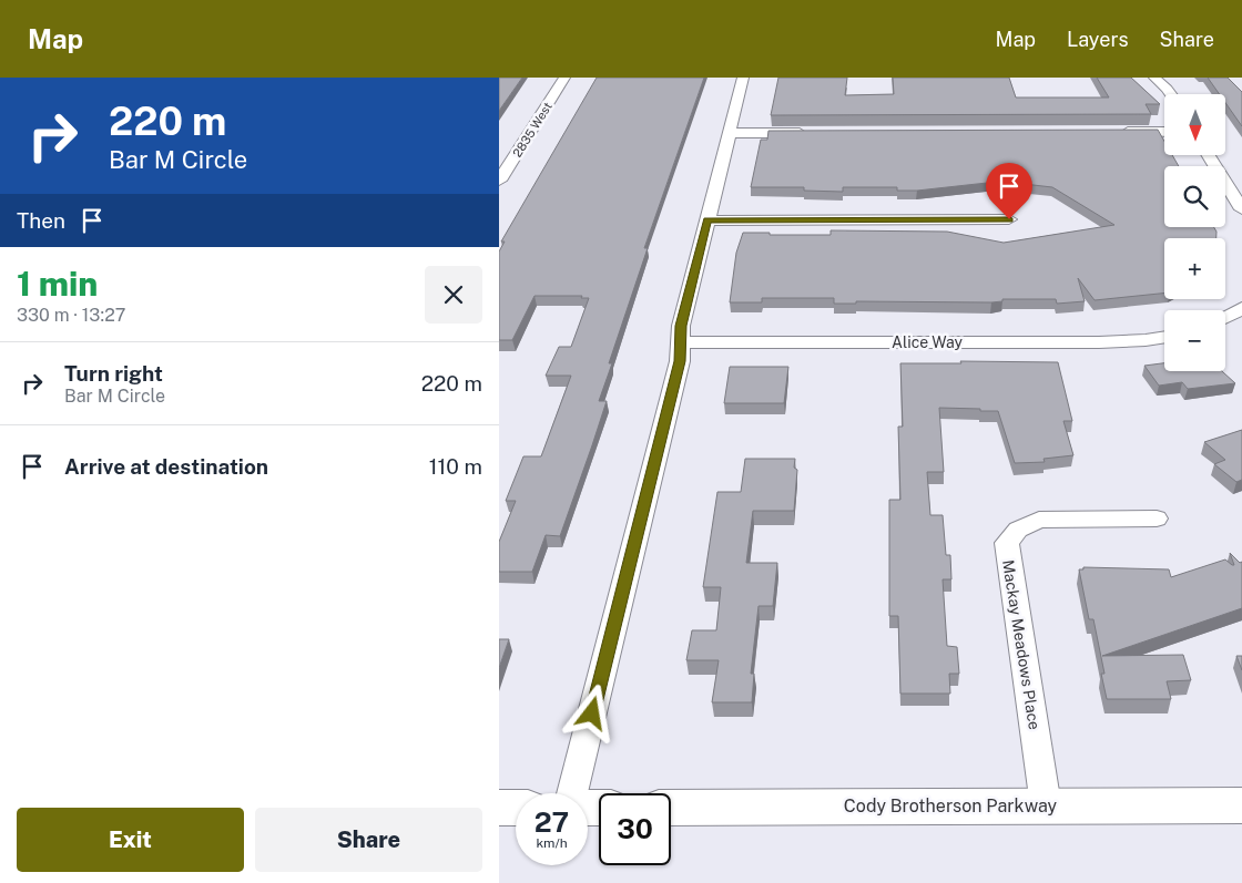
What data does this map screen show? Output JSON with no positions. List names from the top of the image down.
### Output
{
  "streets": {
    "main road": ["Cody Brotherson Parkway"],
    "street": ["2835 West", "Alice Way", "Mackay Meadows Place"]
  },
  "crossings": [
    ["Mackay Meadows Place", "Cody Brotherson Parkway"]
  ],
  "north": "bottom",
  "page": {
    "header": "Map",
    "nav": ["Map", "Layers", "Share"],
    "turn": ["220 m", "Bar M Circle"],
    "map_buttons": ["+", "−"],
    "then": "Then",
    "heading": ["1 min", "330 m · 13:27"],
    "list": [
      {
        "name": "Turn right",
        "note": "Bar M Circle",
        "value": "220 m"
      },
      {
        "name": "Arrive at destination",
        "value": "110 m"
      }
    ],
    "speed": "27 km/h",
    "limit": "30",
    "buttons": ["Exit", "Share"]
  }
}
